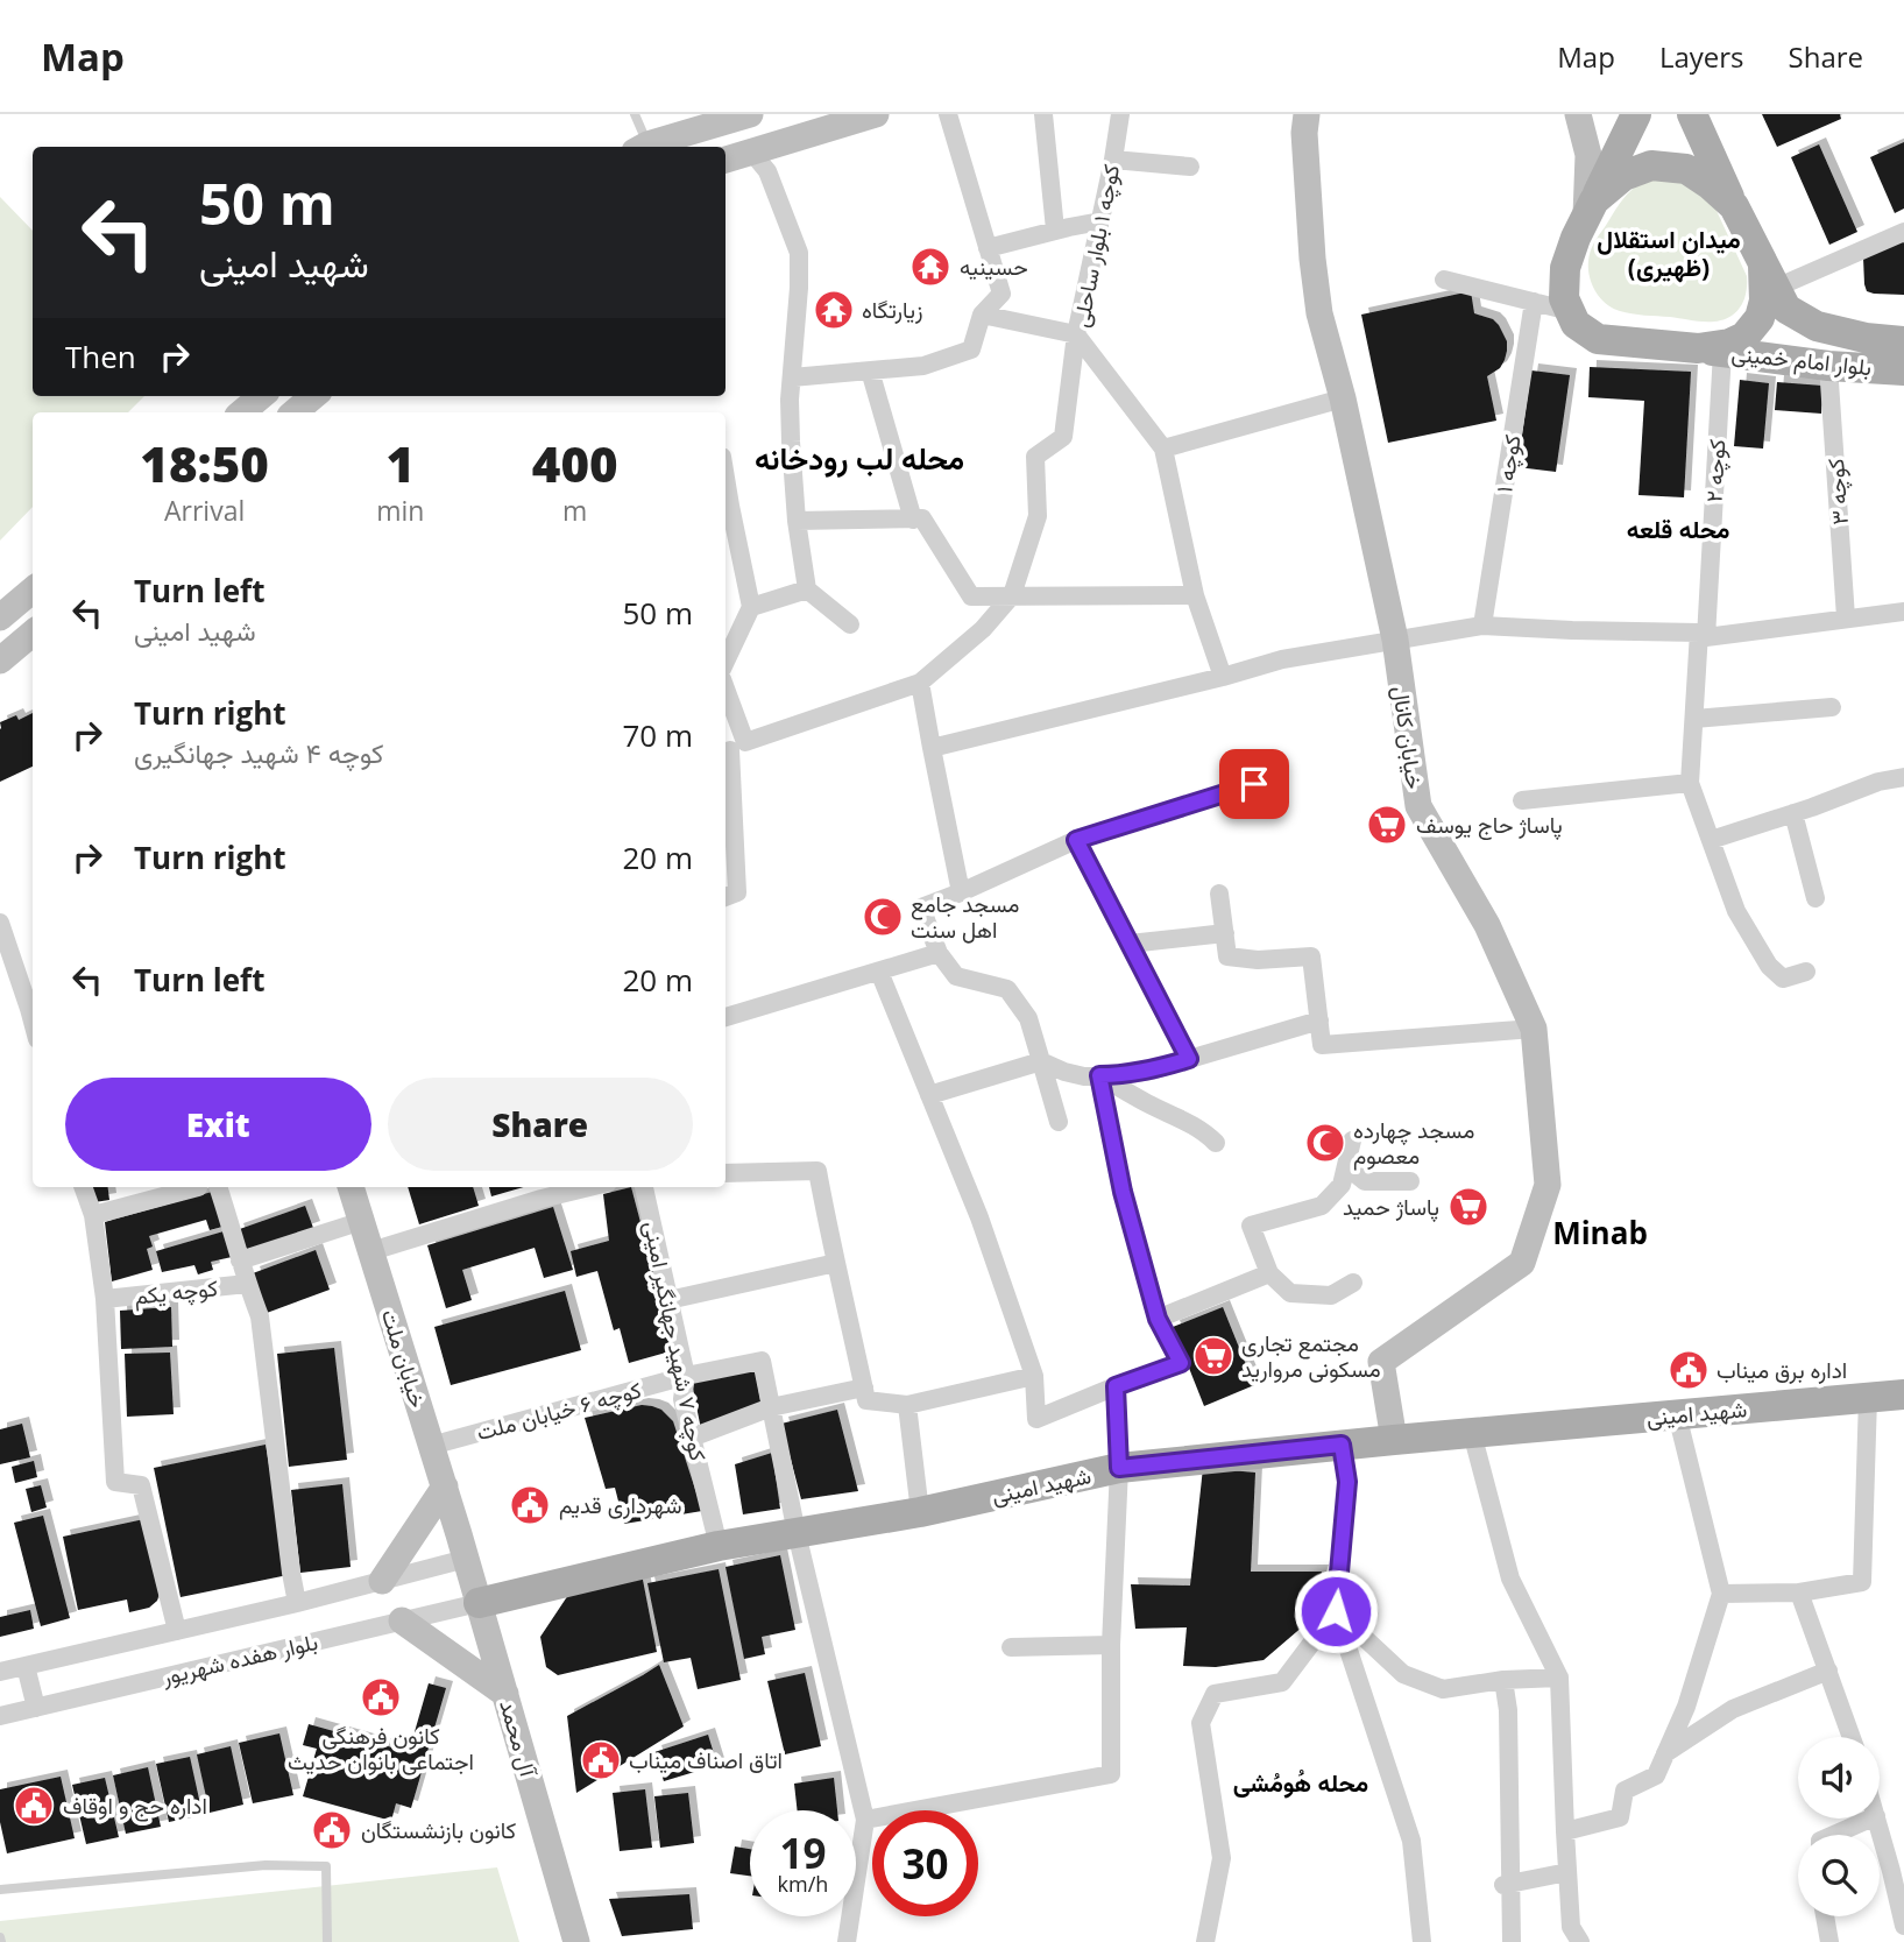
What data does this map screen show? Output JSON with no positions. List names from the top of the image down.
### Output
{
  "streets": {
    "main road": [
      "بلوار امام خمینی",
      "خیابان کانال",
      "خیابان ملت",
      "شهید امینی",
      "آل محمد"
    ],
    "street": [
      "کوچه ۱ بلوار ساحلی",
      "کوچه ۱",
      "کوچه ۲",
      "کوچه ۳",
      "کوچه یکم",
      "کوچه ۷ شهید جهانگیر امینی",
      "کوچه ۶ خیابان ملت",
      "بلوار هفده شهریور"
    ]
  },
  "crossings": [
    ["بلوار امام خمینی", "کوچه ۲"],
    ["بلوار امام خمینی", "کوچه ۳"],
    ["خیابان کانال", "شهید امینی"],
    ["کوچه ۷ شهید جهانگیر امینی", "کوچه ۶ خیابان ملت"],
    ["کوچه ۷ شهید جهانگیر امینی", "شهید امینی"],
    ["خیابان ملت", "کوچه ۶ خیابان ملت"],
    ["خیابان ملت", "بلوار هفده شهریور"],
    ["خیابان ملت", "آل محمد"],
    ["شهید امینی", "بلوار هفده شهریور"],
    ["شهید امینی", "آل محمد"],
    ["بلوار هفده شهریور", "آل محمد"]
  ],
  "districts": [
    "میدان استقلال (ظهیری)",
    "محله لب رودخانه",
    "محله قلعه",
    "Minab",
    "محله هُومُشی"
  ],
  "places": {
    "temple": ["حسینیه", "زیارتگاه"],
    "supermarket": ["پاساژ حاج یوسف", "پاساژ حمید", "مجتمع تجاری مسکونی مروارید"],
    "mosque": ["مسجد جامع اهل سنت", "مسجد چهارده معصوم"],
    "public building": [
      "اداره برق میناب",
      "شهرداری قدیم",
      "کانون فرهنگی اجتماعی بانوان حدیث",
      "اتاق اصناف میناب",
      "اداره حج و اوقاف",
      "کانون بازنشستگان"
    ]
  },
  "page": {
    "header": "Map",
    "nav": ["Map", "Layers", "Share"],
    "turn": ["50 m", "شهید امینی"],
    "then": "Then",
    "eta": [
      "18:50",
      "Arrival",
      "1",
      "min",
      "400",
      "m"
    ],
    "list": [
      {
        "name": "Turn left",
        "note": "شهید امینی",
        "value": "50 m"
      },
      {
        "name": "Turn right",
        "note": "کوچه ۴ شهید جهانگیری",
        "value": "70 m"
      },
      {
        "name": "Turn right",
        "value": "20 m"
      },
      {
        "name": "Turn left",
        "value": "20 m"
      }
    ],
    "buttons": ["Exit", "Share"],
    "speed": "19 km/h",
    "limit": "30"
  }
}
